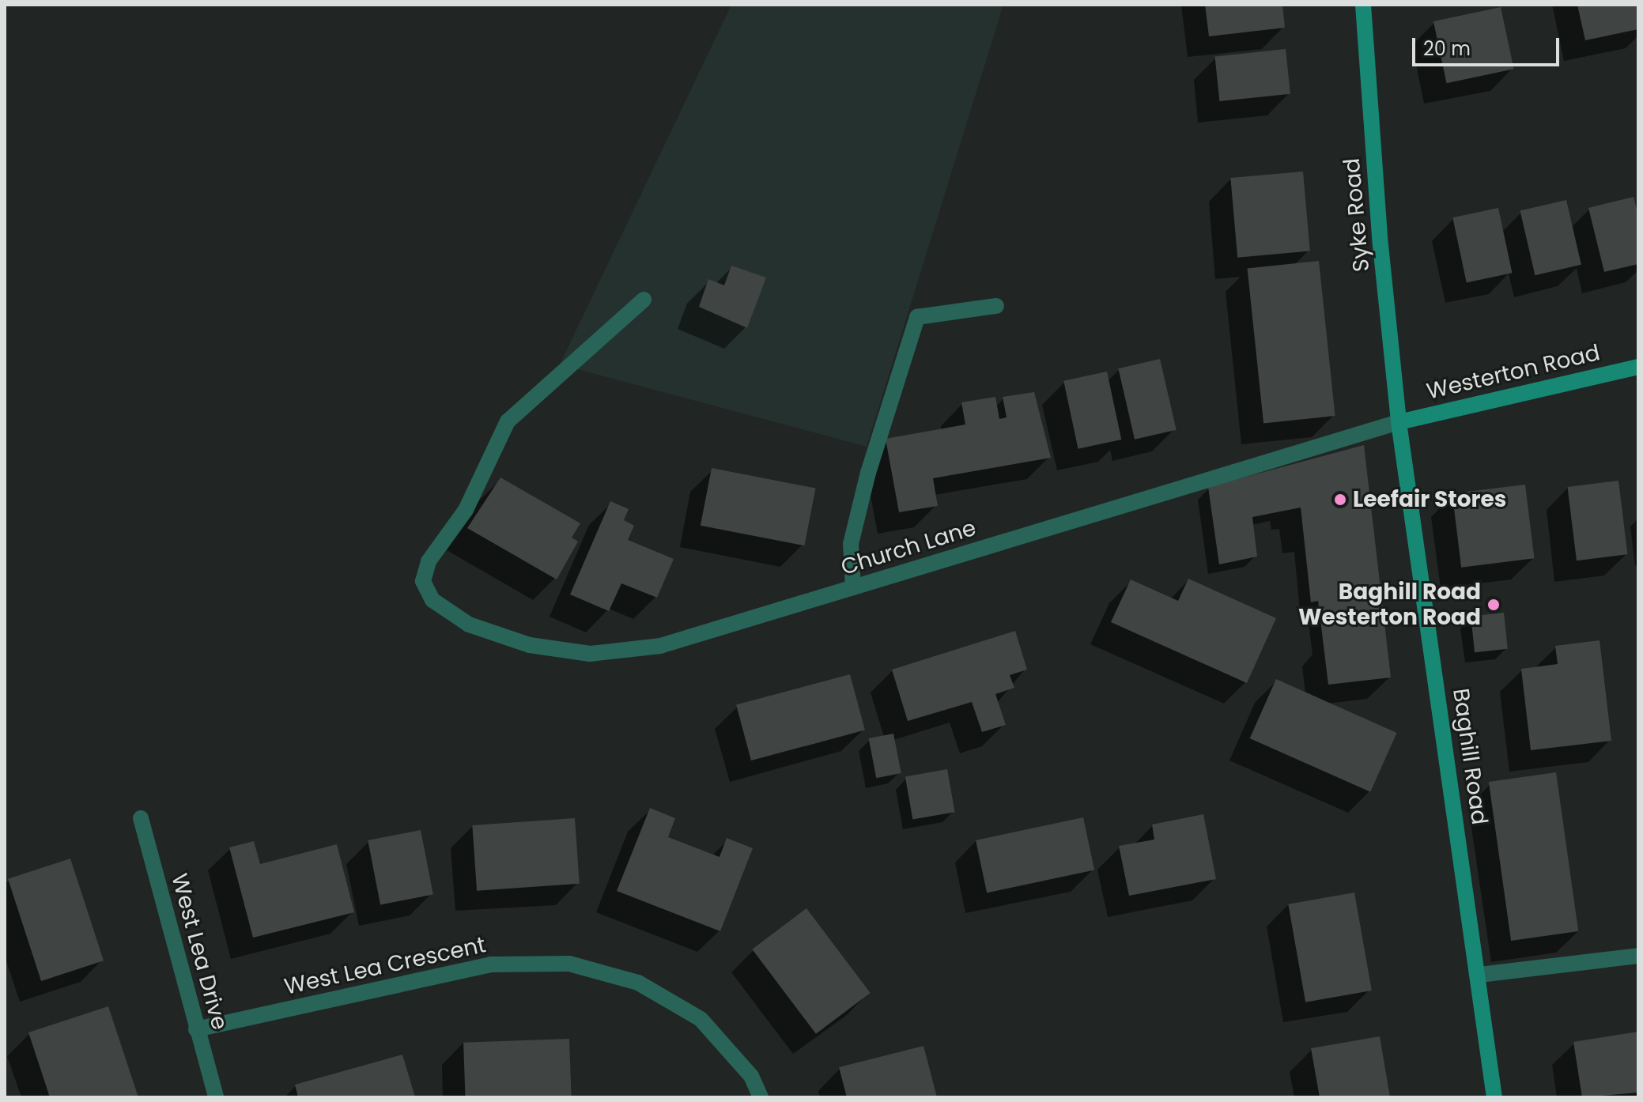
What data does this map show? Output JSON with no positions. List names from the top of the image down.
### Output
{
  "streets": {
    "street": [
      "Syke Road",
      "Westerton Road",
      "Church Lane",
      "Baghill Road",
      "West Lea Drive",
      "West Lea Crescent"
    ]
  },
  "crossings": [
    ["Syke Road", "Westerton Road"],
    ["Syke Road", "Church Lane"],
    ["Syke Road", "Baghill Road"],
    ["Westerton Road", "Church Lane"],
    ["Westerton Road", "Baghill Road"],
    ["Church Lane", "Baghill Road"],
    ["West Lea Drive", "West Lea Crescent"]
  ],
  "places": ["Leefair Stores", "Baghill Road Westerton Road"],
  "scale_bar": "20 m"
}
